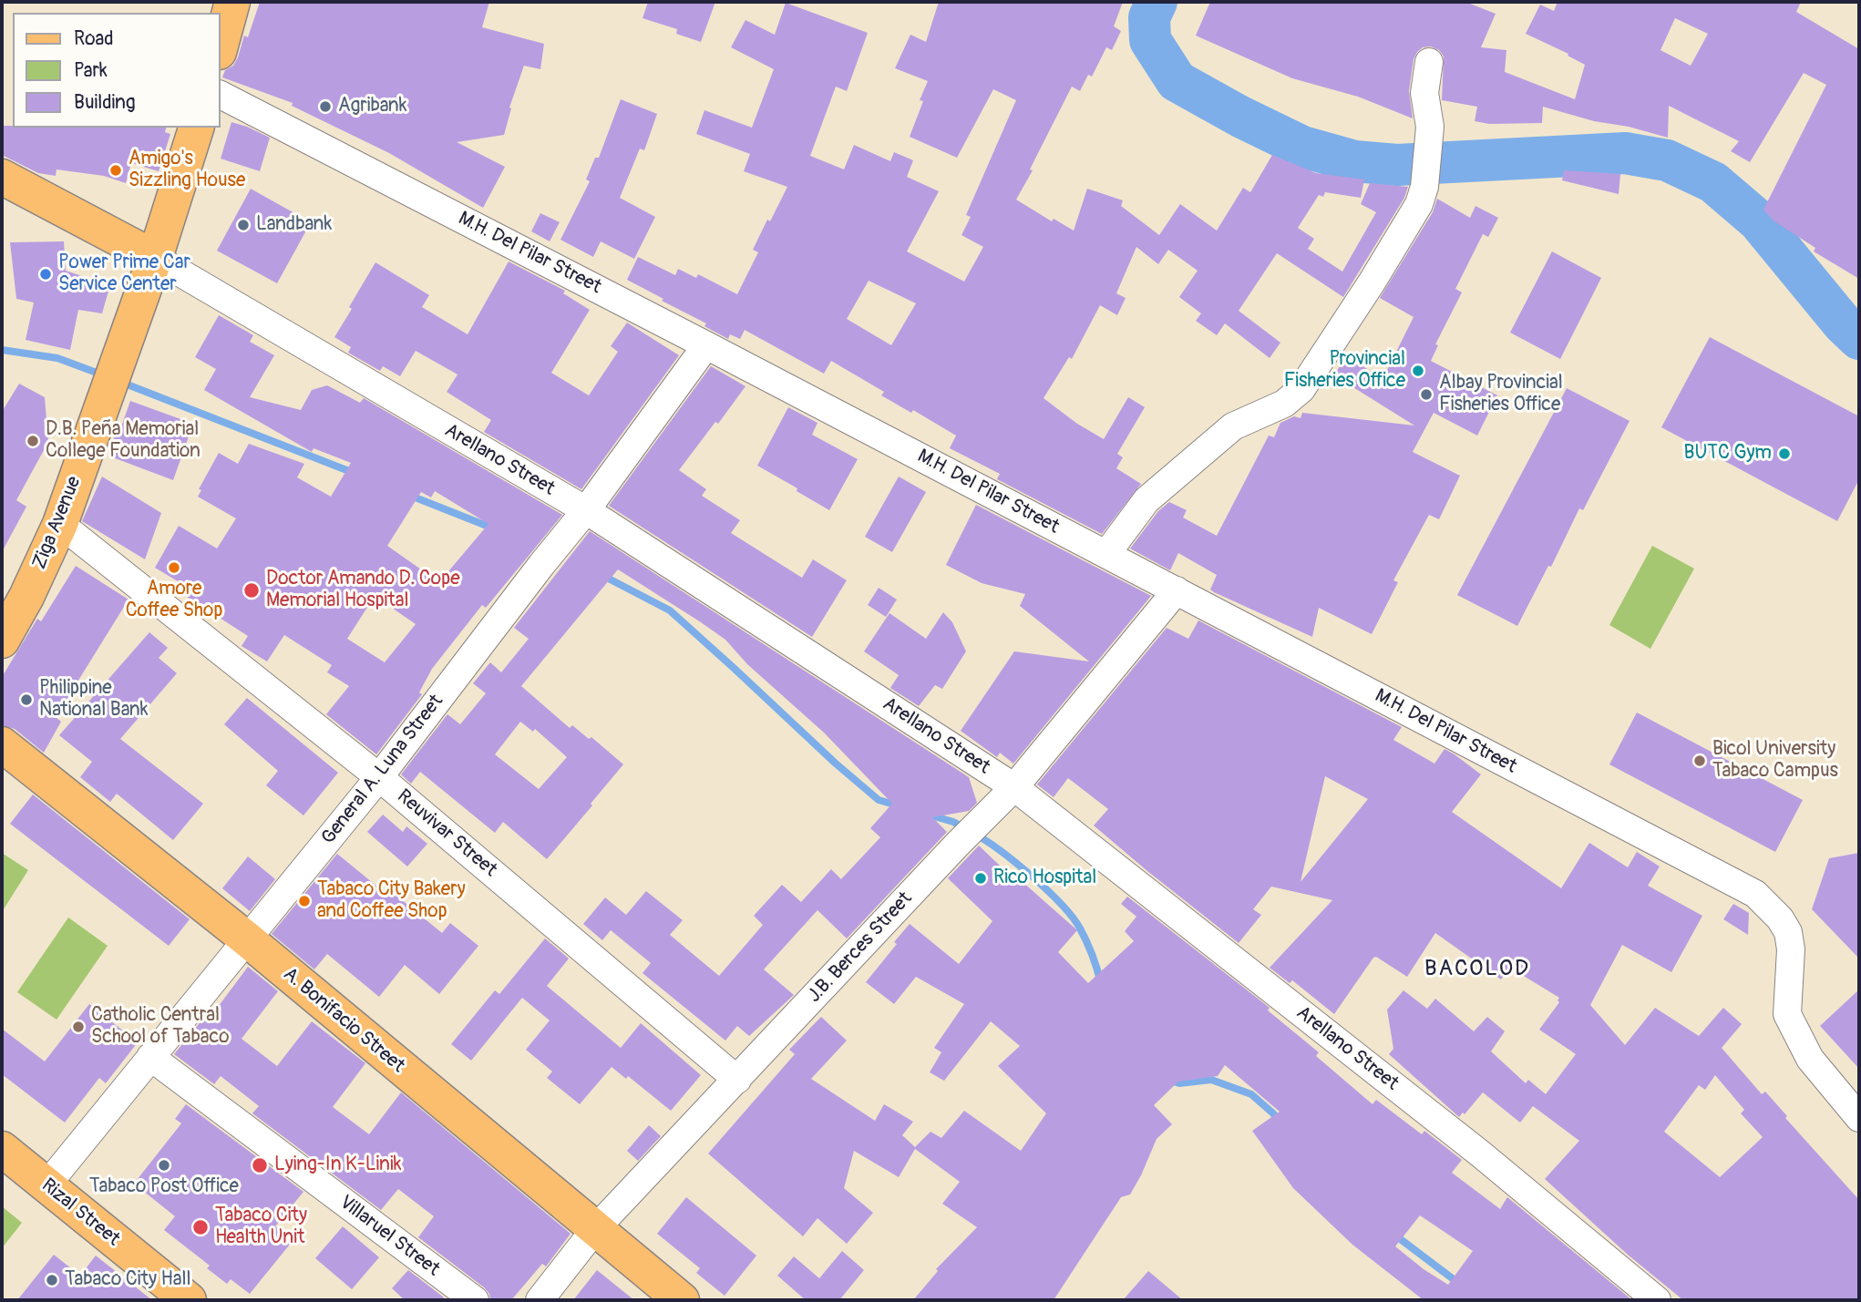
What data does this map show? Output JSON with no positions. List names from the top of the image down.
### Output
{
  "streets": {
    "main road": ["Ziga Avenue", "A. Bonifacio Street", "Rizal Street"],
    "street": [
      "M.H. Del Pilar Street",
      "Arellano Street",
      "General A. Luna Street",
      "Reuvivar Street",
      "J.B. Berces Street",
      "Villaruel Street"
    ]
  },
  "crossings": [
    ["M.H. Del Pilar Street", "General A. Luna Street"],
    ["M.H. Del Pilar Street", "J.B. Berces Street"],
    ["Arellano Street", "Ziga Avenue"],
    ["Arellano Street", "General A. Luna Street"],
    ["Arellano Street", "J.B. Berces Street"],
    ["Ziga Avenue", "Reuvivar Street"],
    ["General A. Luna Street", "Reuvivar Street"],
    ["General A. Luna Street", "A. Bonifacio Street"],
    ["General A. Luna Street", "Rizal Street"],
    ["General A. Luna Street", "Villaruel Street"],
    ["Reuvivar Street", "J.B. Berces Street"],
    ["J.B. Berces Street", "A. Bonifacio Street"]
  ],
  "districts": ["BACOLOD"],
  "places": [
    "Agribank",
    "Amigo's Sizzling House",
    "Landbank",
    "Power Prime Car Service Center",
    "Provincial Fisheries Office",
    "Albay Provincial Fisheries Office",
    "D.B. Peña Memorial College Foundation",
    "BUTC Gym",
    "Amore Coffee Shop",
    "Doctor Amando D. Cope Memorial Hospital",
    "Philippine National Bank",
    "Bicol University Tabaco Campus",
    "Rico Hospital",
    "Tabaco City Bakery and Coffee Shop",
    "Catholic Central School of Tabaco",
    "Tabaco Post Office",
    "Lying-In K-Linik",
    "Tabaco City Health Unit",
    "Tabaco City Hall"
  ],
  "legend": ["Road", "Park", "Building"]
}
